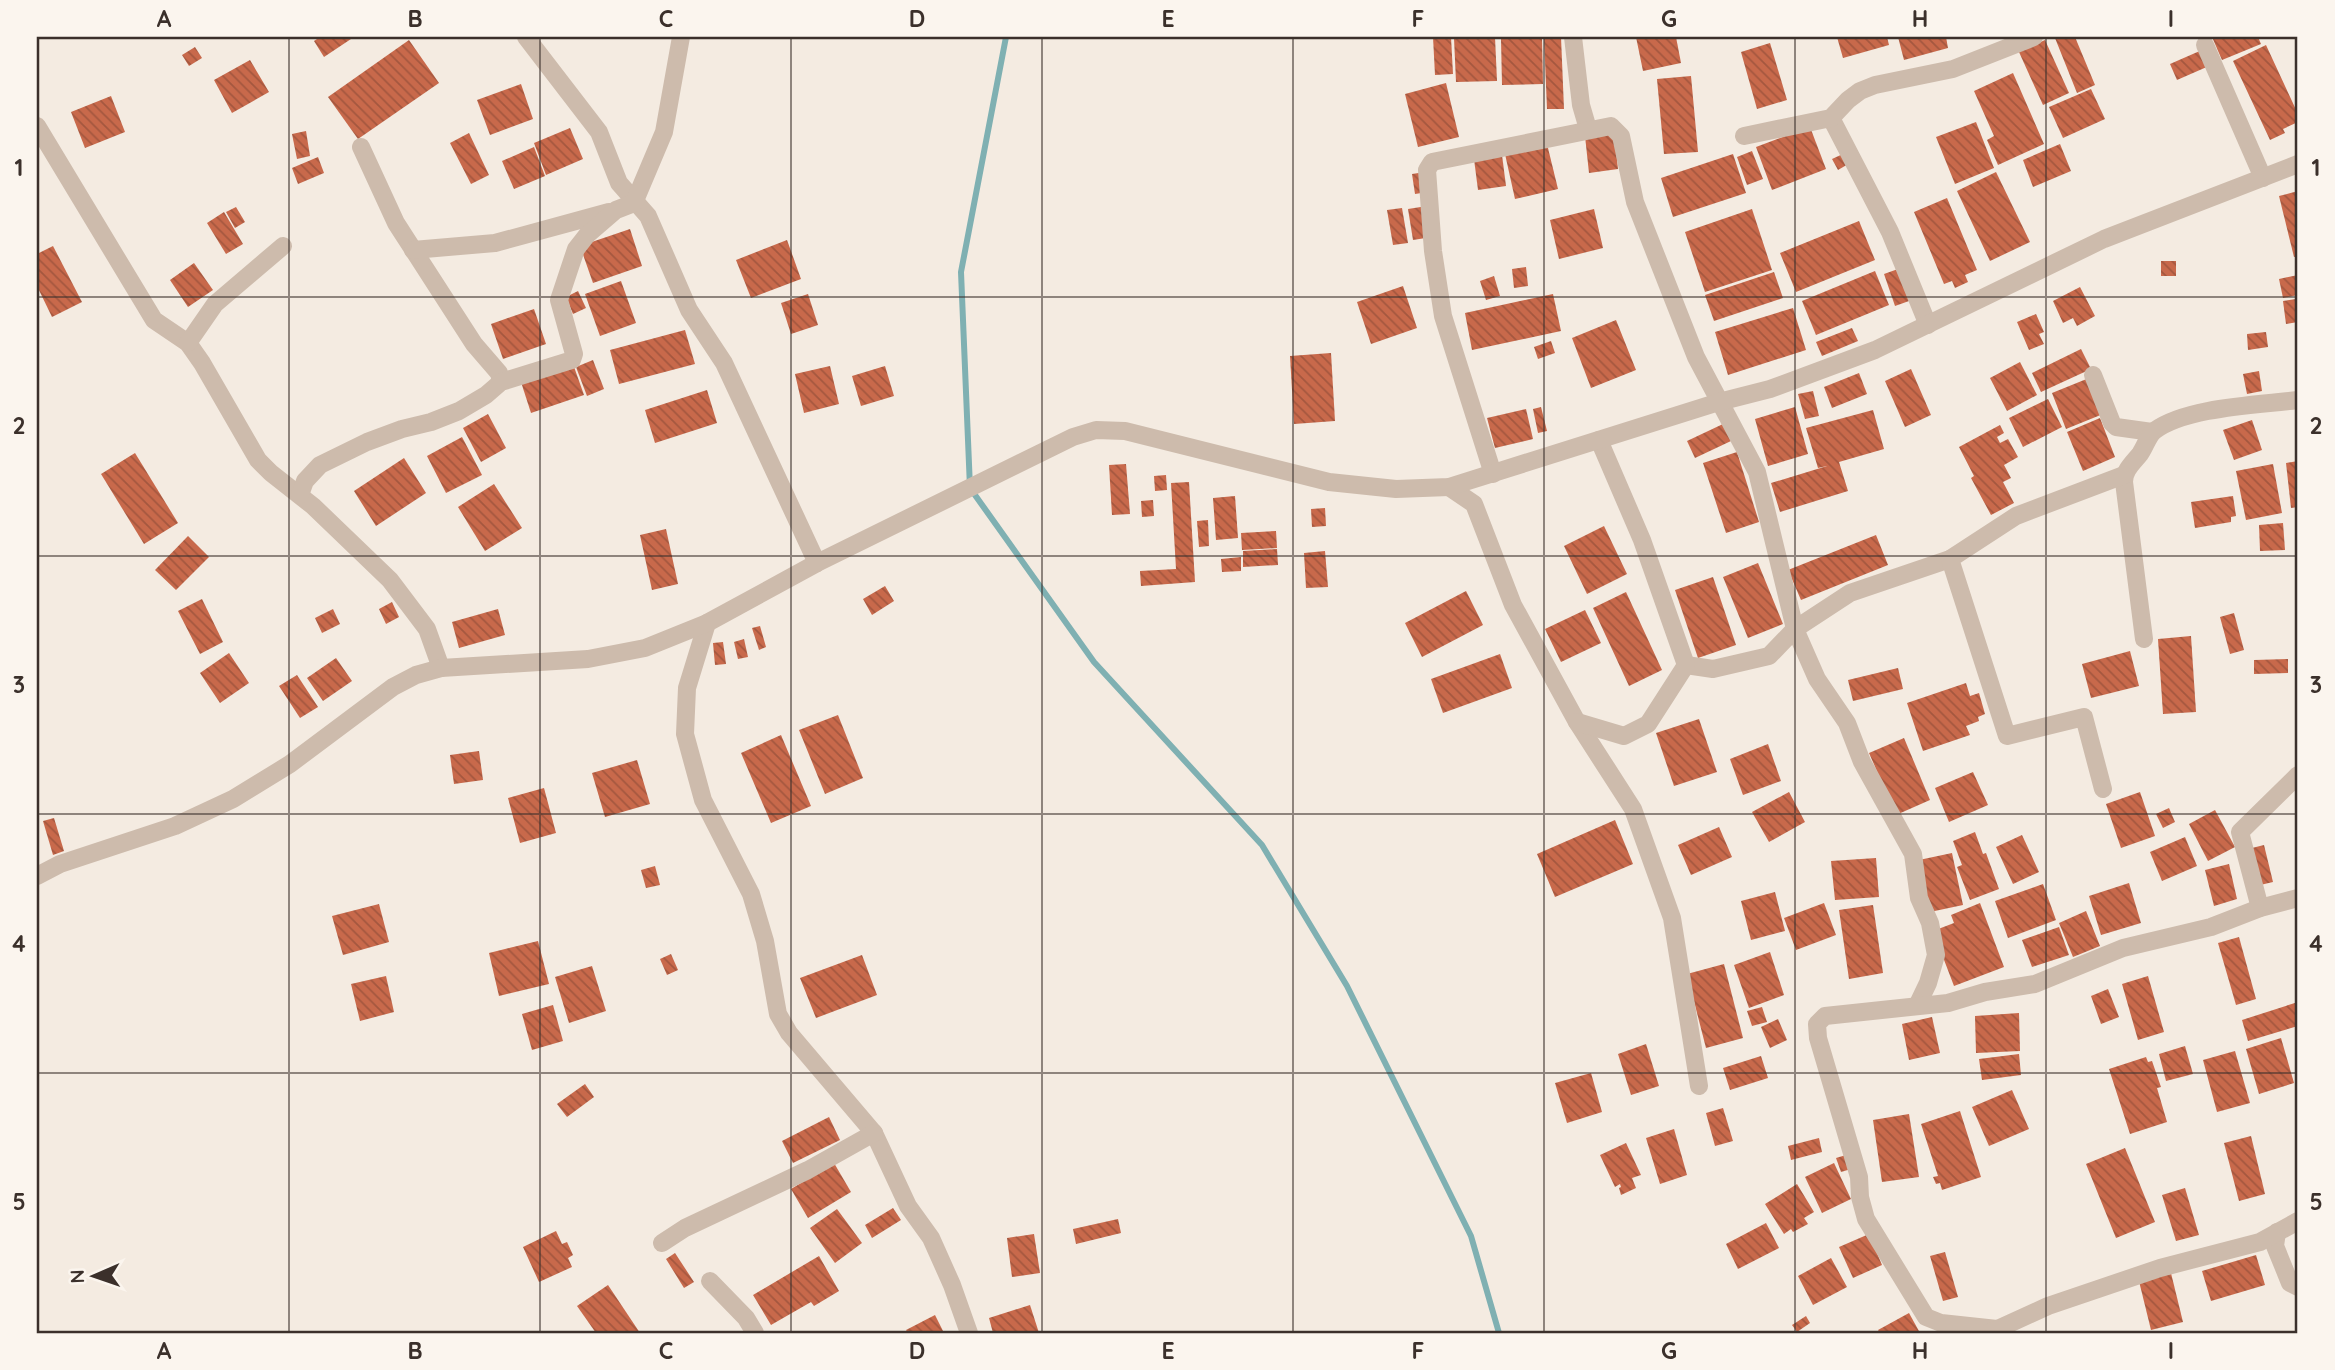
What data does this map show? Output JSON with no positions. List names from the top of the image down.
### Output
{
  "north": "left",
  "grid": {
    "columns": [
      "A",
      "B",
      "C",
      "D",
      "E",
      "F",
      "G",
      "H",
      "I"
    ],
    "rows": [
      "1",
      "2",
      "3",
      "4",
      "5"
    ]
  }
}
